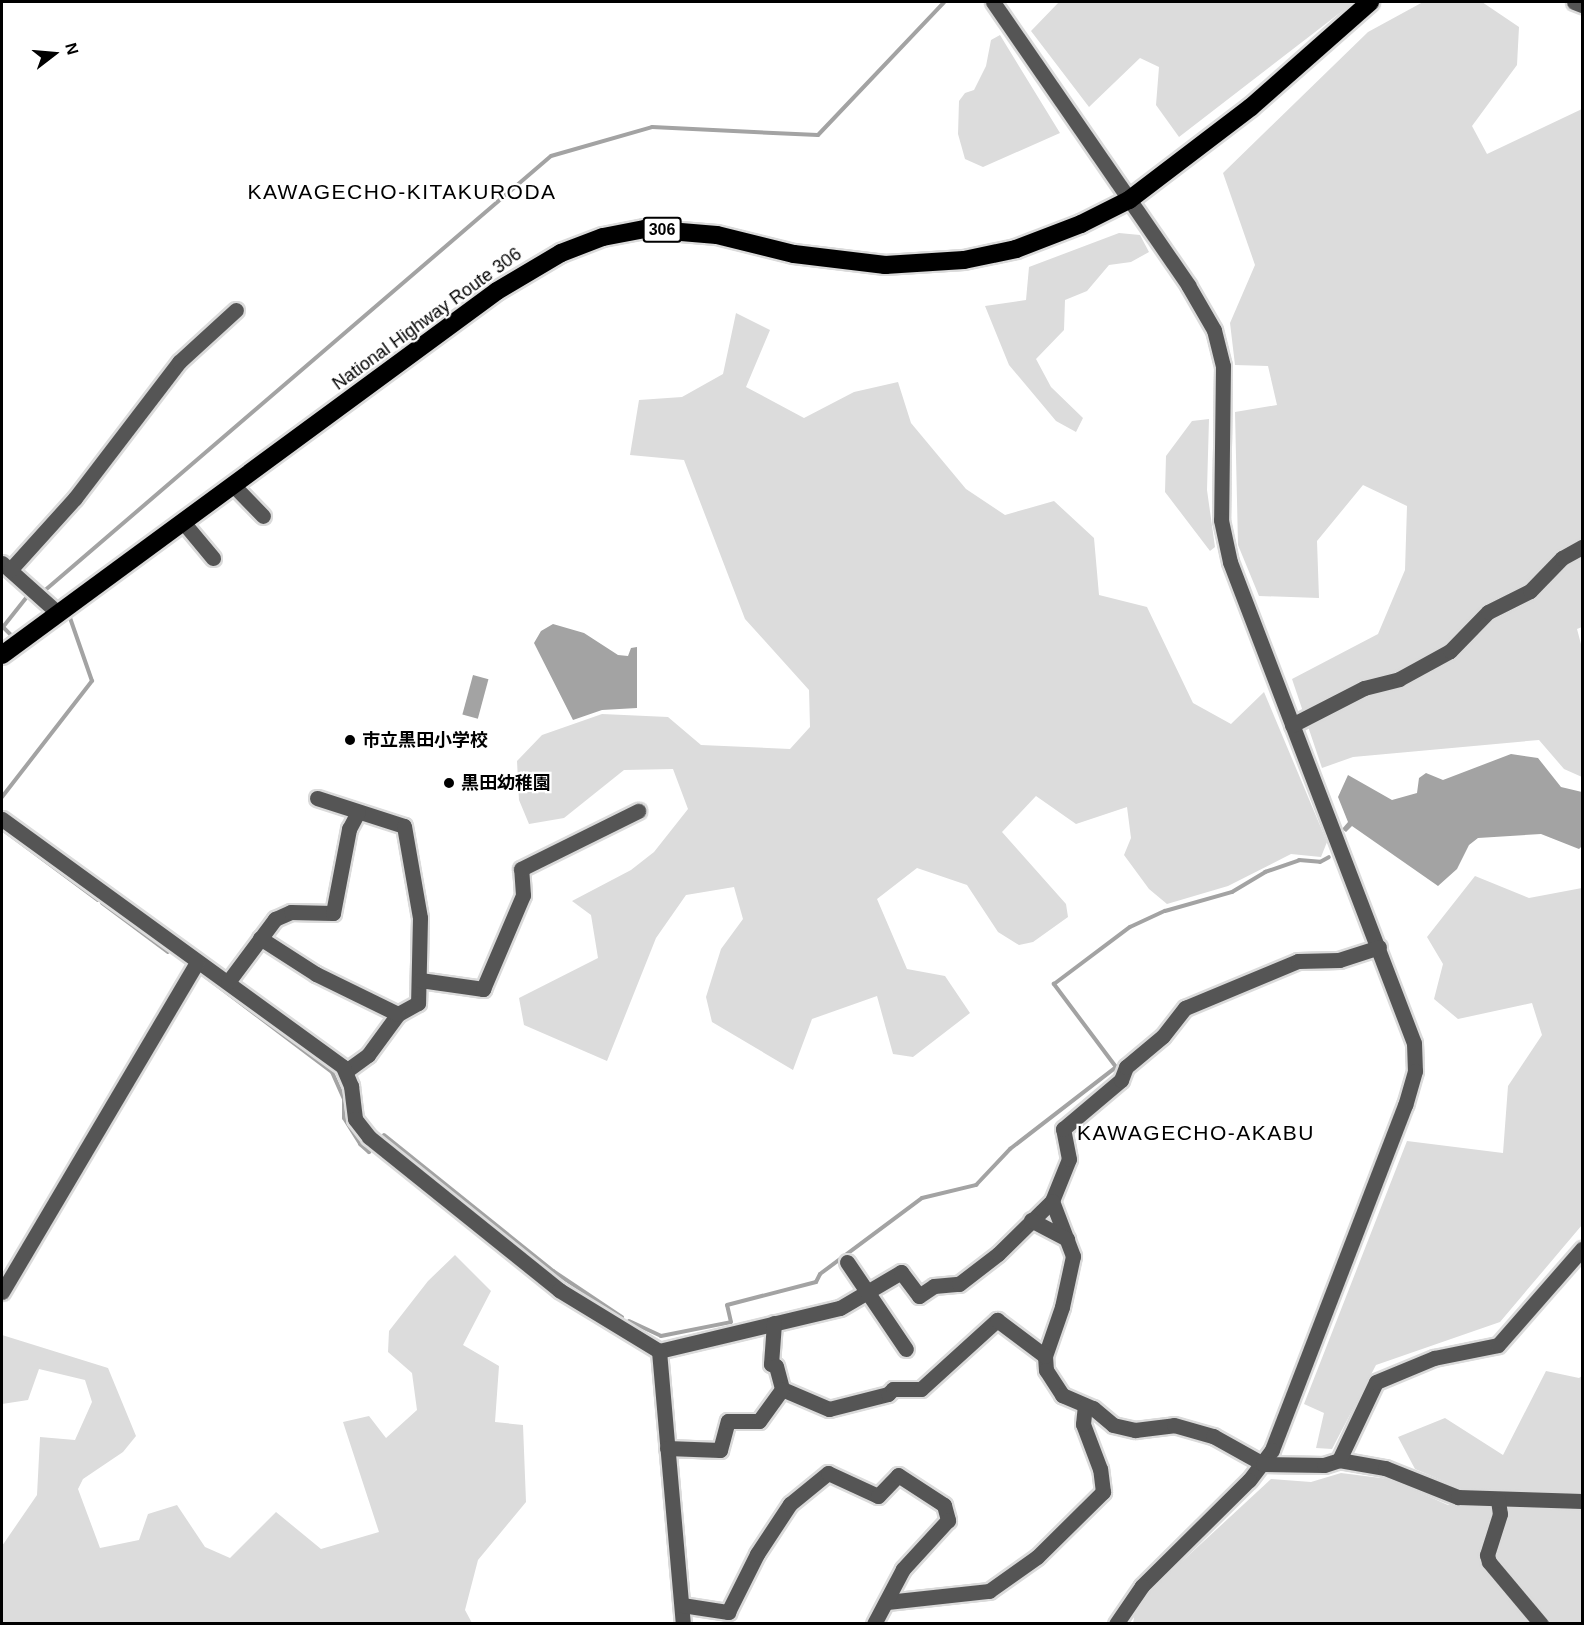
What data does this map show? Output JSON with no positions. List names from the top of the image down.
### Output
{
  "streets": {
    "highway": ["306", "National Highway Route 306"]
  },
  "districts": ["KAWAGECHO-KITAKURODA", "KAWAGECHO-AKABU"],
  "places": ["市立黒田小学校", "黒田幼稚園"],
  "north": "right"
}
